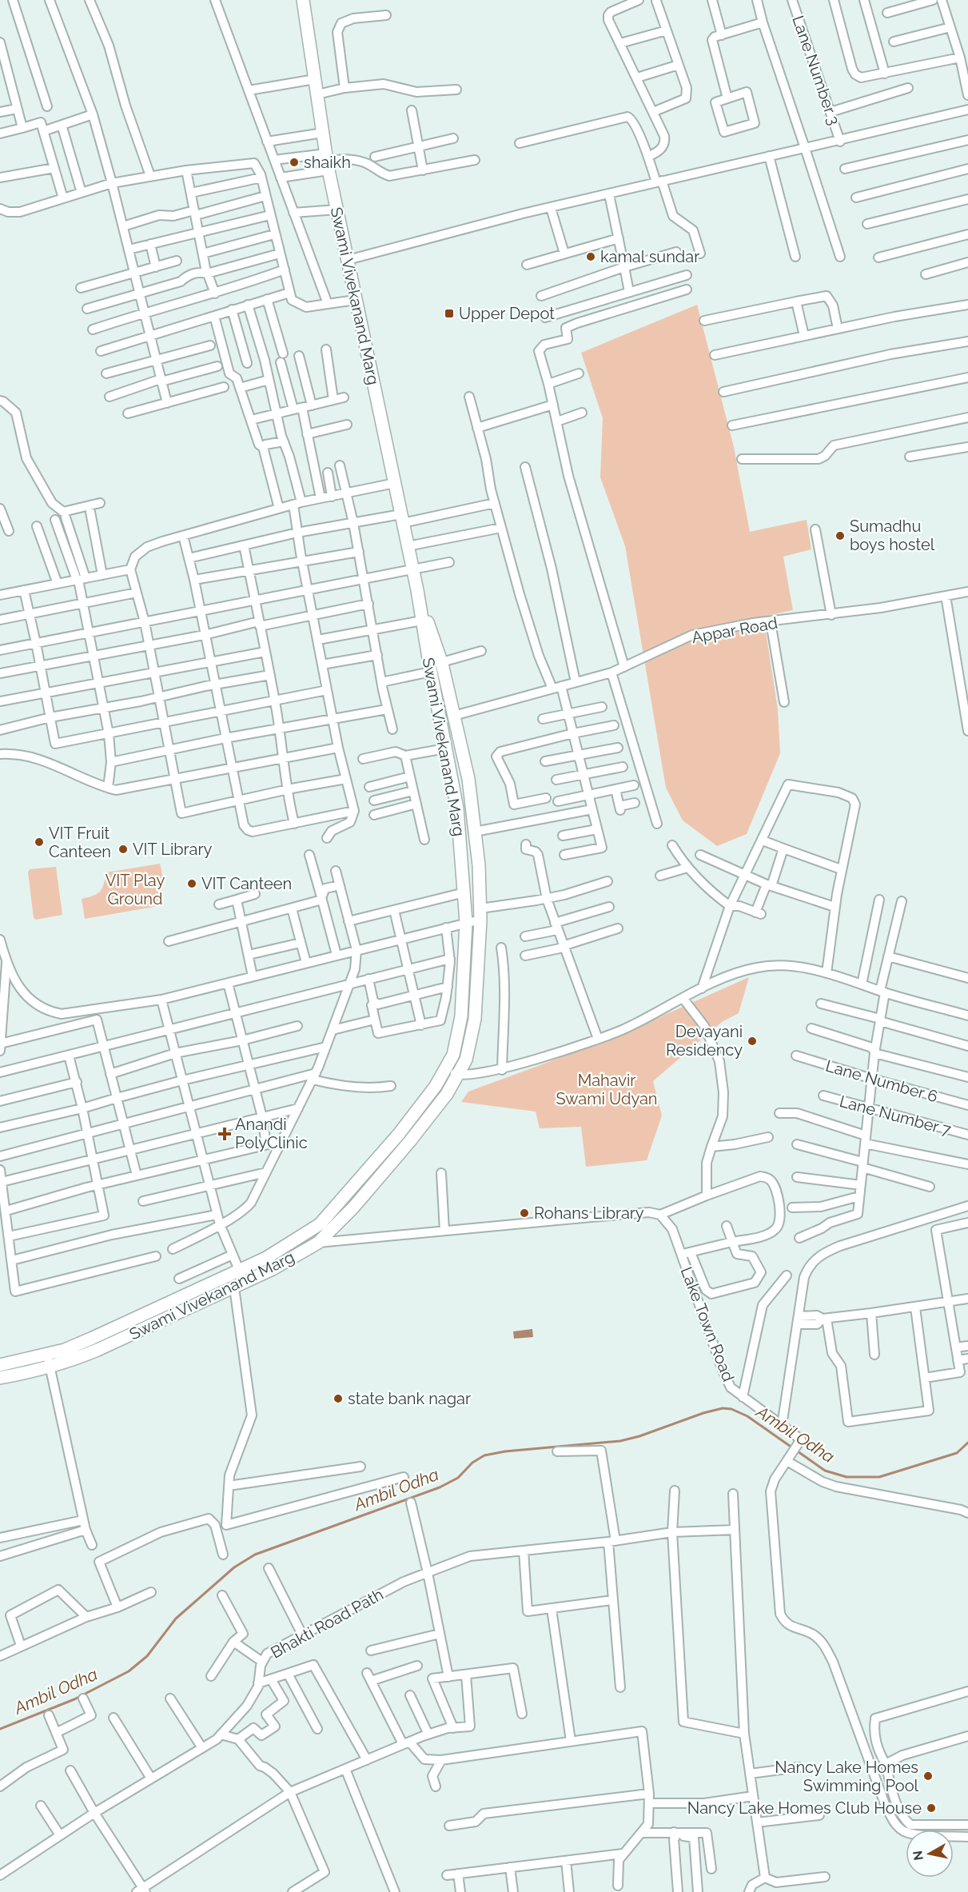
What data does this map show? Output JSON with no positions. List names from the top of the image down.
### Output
{
  "streets": {
    "main road": ["Swami Vivekanand Marg"],
    "street": [
      "Lane Number 3",
      "Appar Road",
      "Lane Number 6",
      "Lane Number 7",
      "Lake Town Road",
      "Bhakti Road Path"
    ]
  },
  "crossings": [
    ["Swami Vivekanand Marg", "Appar Road"]
  ],
  "water": ["Ambil Odha"],
  "parks": ["VIT Play Ground", "Mahavir Swami Udyan"],
  "places": {
    "other": [
      "shaikh",
      "kamal sundar",
      "Sumadhu boys hostel",
      "VIT Fruit Canteen",
      "VIT Library",
      "VIT Canteen",
      "Devayani Residency",
      "Rohans Library",
      "state bank nagar",
      "Nancy Lake Homes Swimming Pool",
      "Nancy Lake Homes Club House"
    ],
    "transit": ["Upper Depot"],
    "health": ["Anandi PolyClinic"]
  },
  "north": "left"
}
